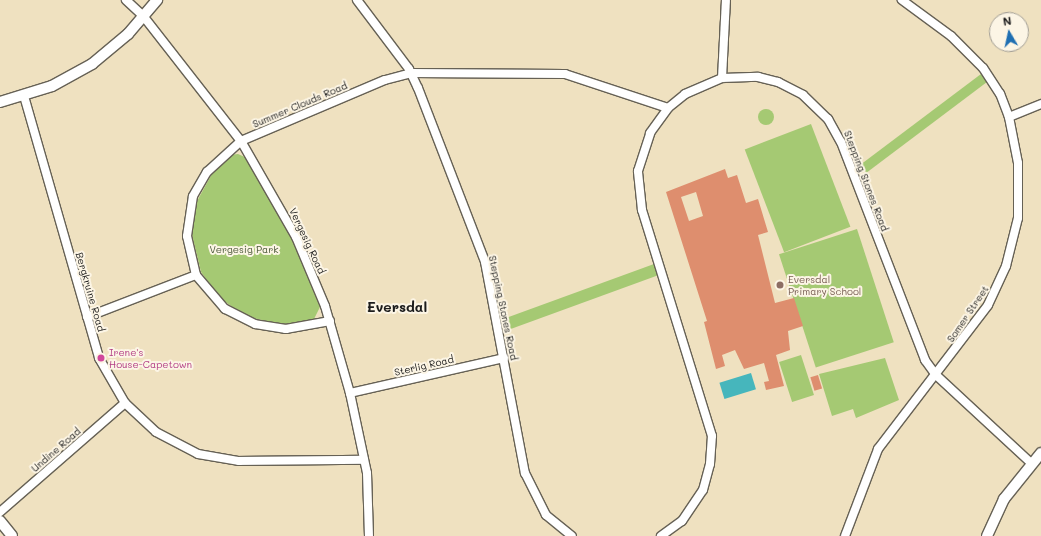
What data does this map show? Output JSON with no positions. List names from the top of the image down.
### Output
{
  "streets": {
    "street": [
      "Summer Clouds Road",
      "Stepping Stones Road",
      "Vergesig Road",
      "Bergkruine Road",
      "Somer Street",
      "Sterlig Road",
      "Undine Road"
    ]
  },
  "crossings": [
    ["Summer Clouds Road", "Stepping Stones Road"],
    ["Summer Clouds Road", "Vergesig Road"],
    ["Stepping Stones Road", "Somer Street"],
    ["Stepping Stones Road", "Sterlig Road"],
    ["Vergesig Road", "Bergkruine Road"],
    ["Vergesig Road", "Sterlig Road"],
    ["Bergkruine Road", "Undine Road"]
  ],
  "districts": ["Eversdal"],
  "parks": ["Vergesig Park"],
  "places": ["Eversdal Primary School", "Irene's House-Capetown"],
  "north": "top"
}
